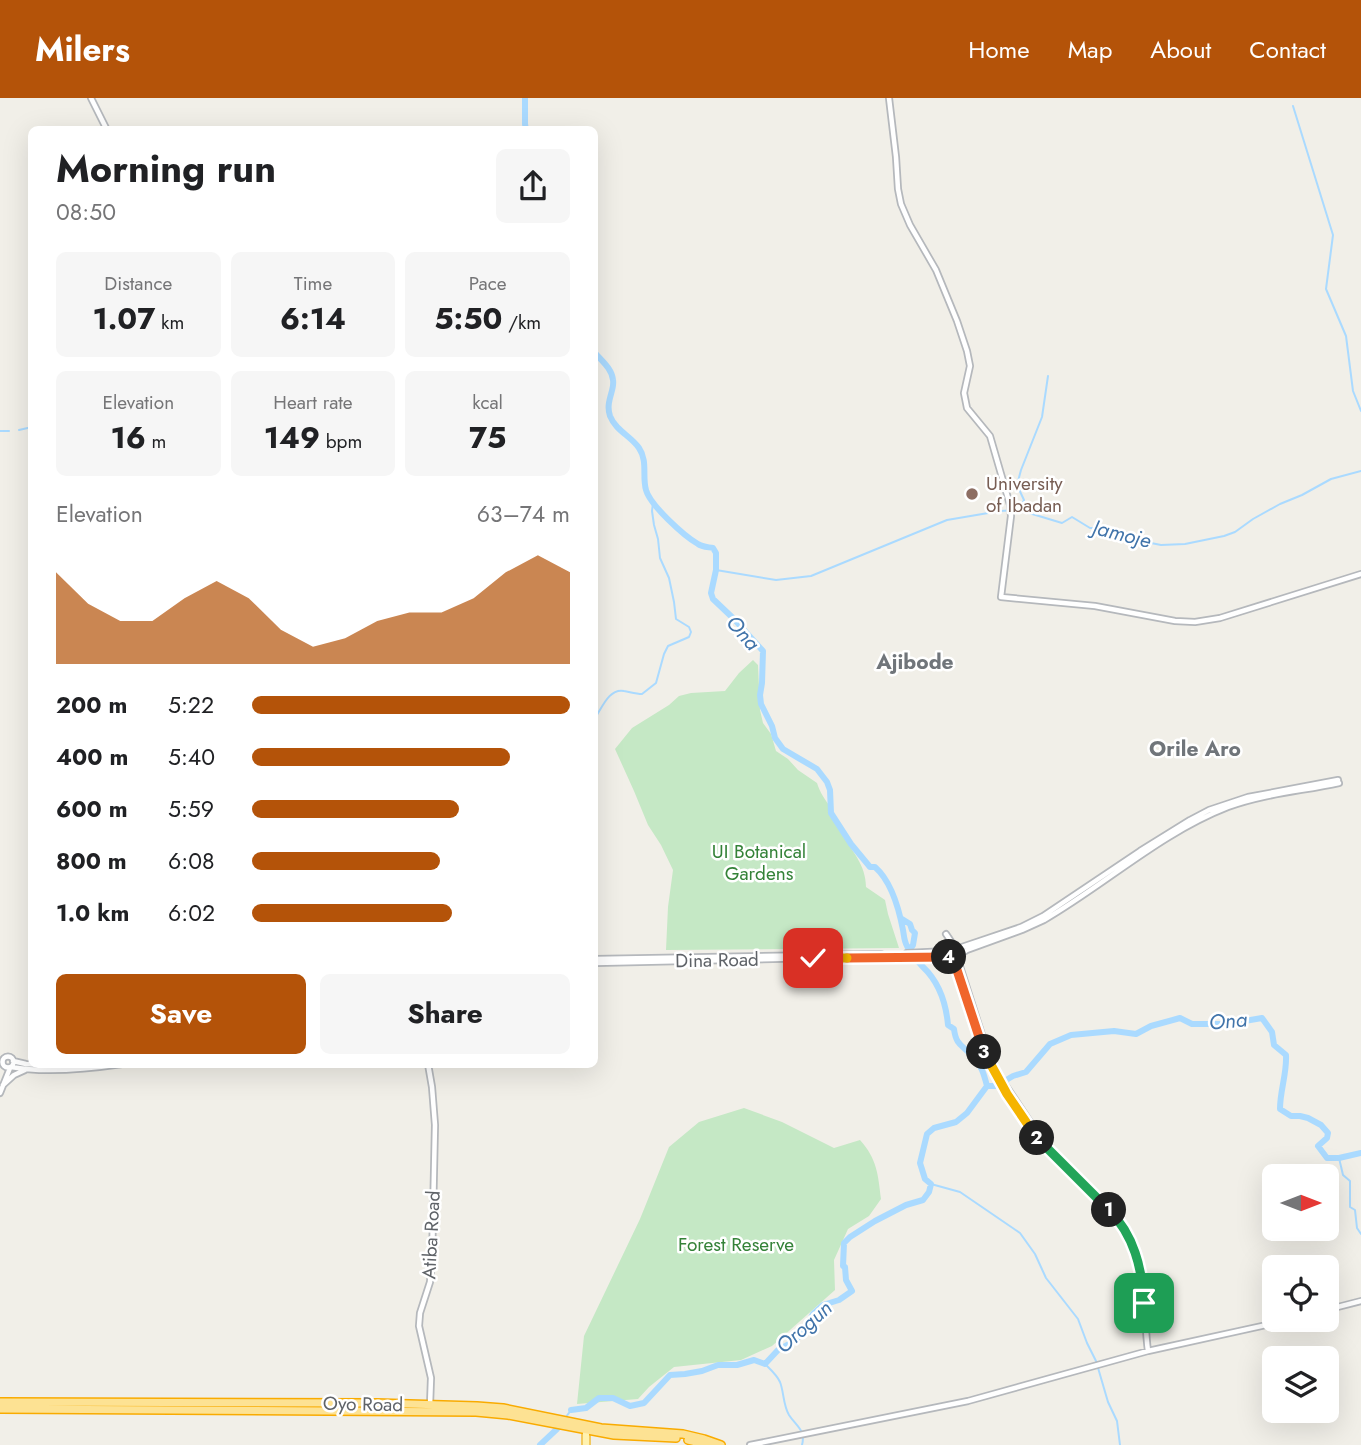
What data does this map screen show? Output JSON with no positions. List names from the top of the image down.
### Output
{
  "streets": {
    "highway": ["Oyo Road"],
    "street": ["Dina Road", "Atiba Road"]
  },
  "crossings": [
    ["Atiba Road", "Oyo Road"]
  ],
  "districts": ["Ajibode", "Orile Aro"],
  "water": ["Jamoje", "Ona", "Orogun"],
  "parks": ["UI Botanical Gardens", "Forest Reserve"],
  "places": ["University of Ibadan"],
  "north": "right",
  "page": {
    "header": "Milers",
    "nav": [
      "Home",
      "Map",
      "About",
      "Contact"
    ],
    "heading": ["Morning run", "08:50"],
    "stats": [
      ["Distance", "1.07 km"],
      ["Time", "6:14"],
      ["Pace", "5:50 /km"],
      ["Elevation", "16 m"],
      ["Heart rate", "149 bpm"],
      ["kcal", "75"]
    ],
    "chart": ["Elevation", "63–74 m"],
    "list": [
      {
        "name": "200 m",
        "note": "5:22"
      },
      {
        "name": "400 m",
        "note": "5:40"
      },
      {
        "name": "600 m",
        "note": "5:59"
      },
      {
        "name": "800 m",
        "note": "6:08"
      },
      {
        "name": "1.0 km",
        "note": "6:02"
      }
    ],
    "pins": [
      "4",
      "3",
      "2",
      "1"
    ],
    "buttons": ["Save", "Share"]
  }
}
